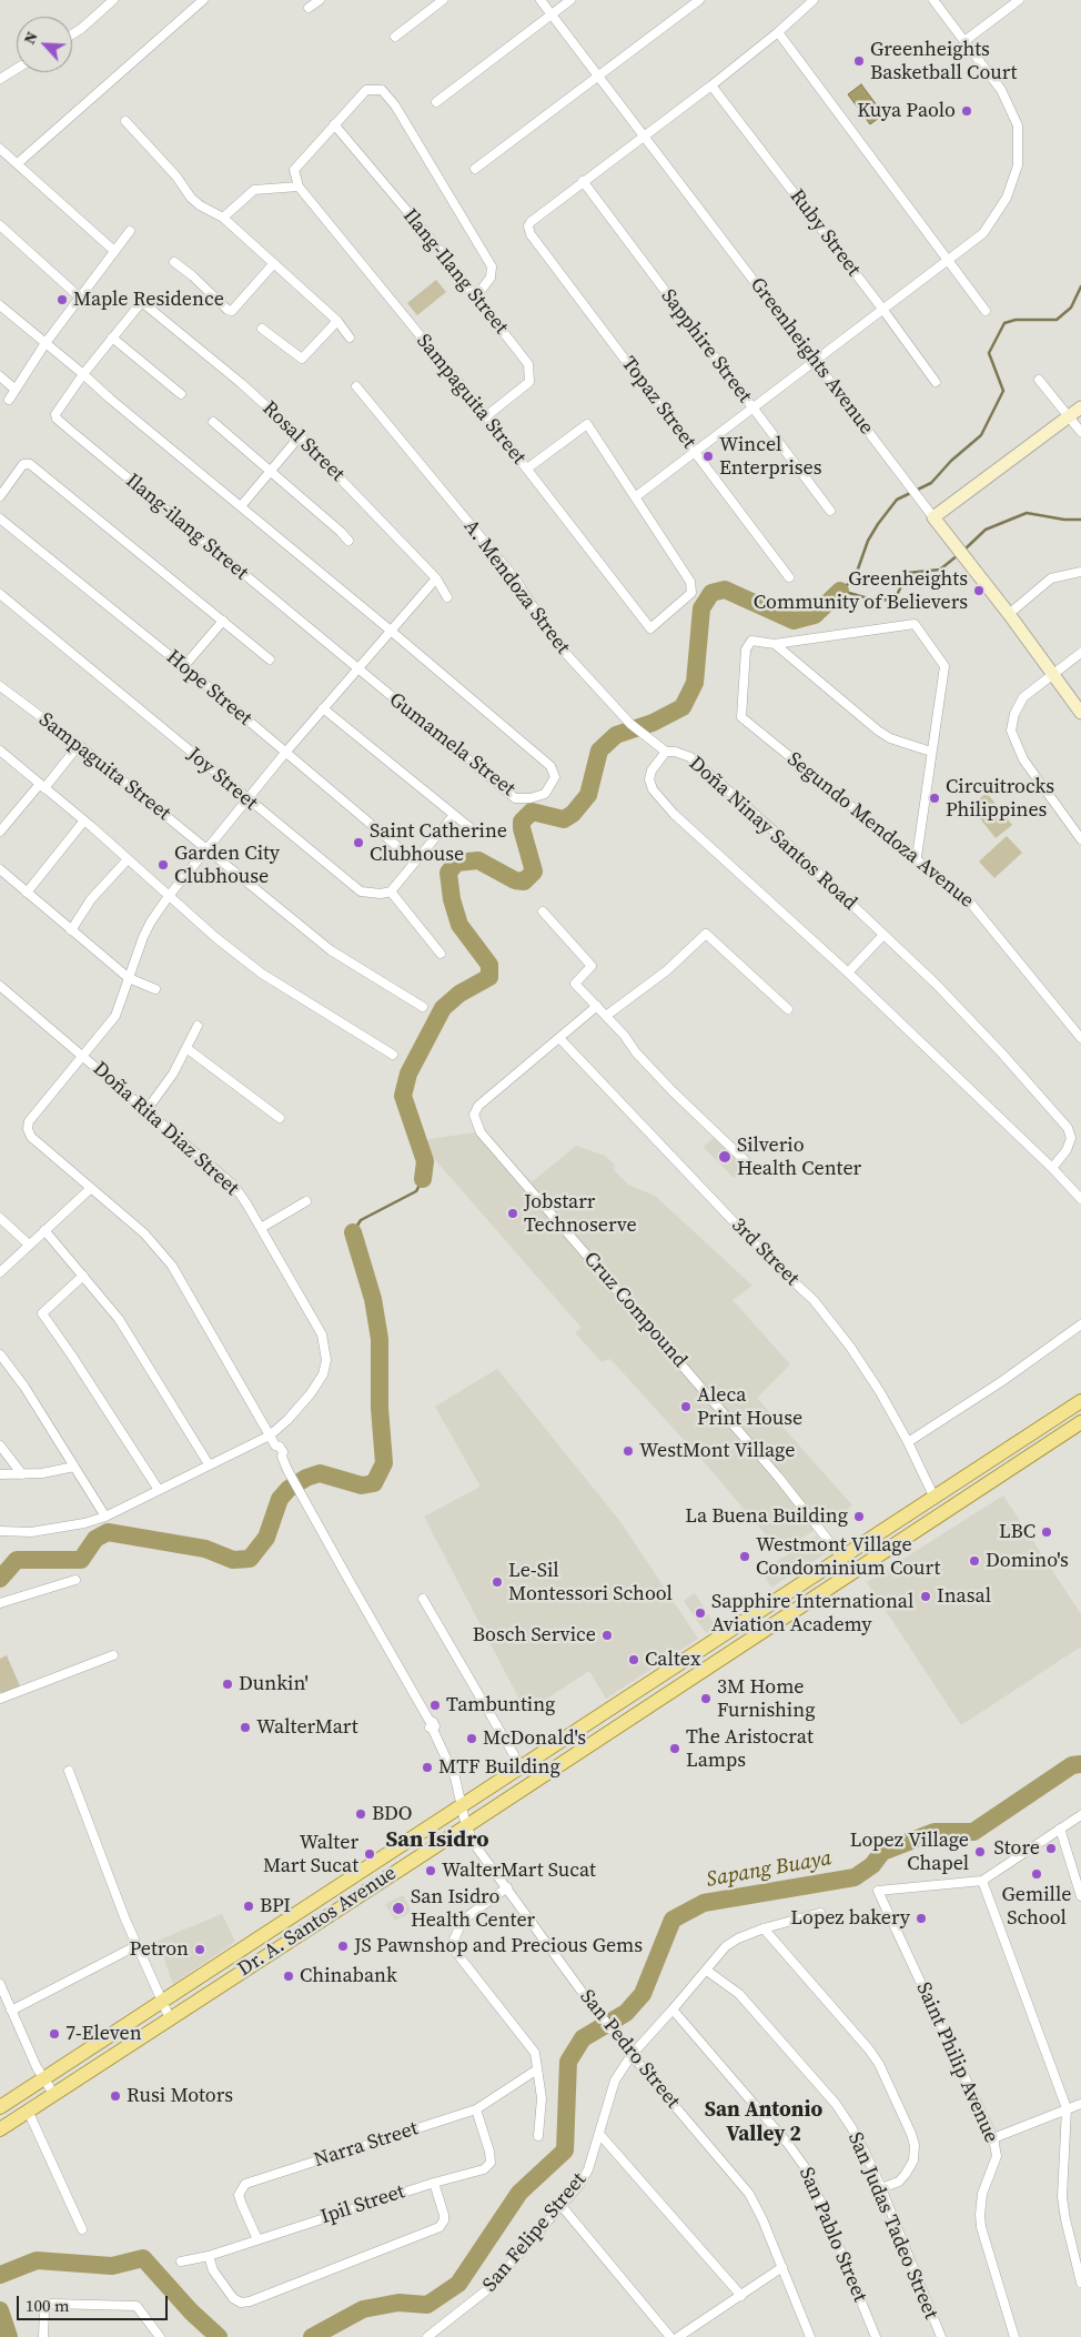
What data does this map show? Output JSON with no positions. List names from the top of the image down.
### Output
{
  "streets": {
    "main road": ["Dr. A. Santos Avenue"],
    "street": [
      "Ruby Street",
      "Ilang-Ilang Street",
      "Sapphire Street",
      "Greenheights Avenue",
      "Sampaguita Street",
      "Topaz Street",
      "Rosal Street",
      "Ilang-ilang Street",
      "A. Mendoza Street",
      "Hope Street",
      "Gumamela Street",
      "Joy Street",
      "Segundo Mendoza Avenue",
      "Doña Ninay Santos Road",
      "Doña Rita Diaz Street",
      "3rd Street",
      "Cruz Compound",
      "San Pedro Street",
      "Saint Philip Avenue",
      "Narra Street",
      "Ipil Street",
      "San Judas Tadeo Street",
      "San Felipe Street",
      "San Pablo Street"
    ]
  },
  "crossings": [
    ["Ilang-Ilang Street", "Sampaguita Street"],
    ["Sapphire Street", "Topaz Street"],
    ["Ilang-ilang Street", "Gumamela Street"],
    ["A. Mendoza Street", "Doña Ninay Santos Road"],
    ["Doña Rita Diaz Street", "San Pedro Street"],
    ["3rd Street", "Cruz Compound"],
    ["3rd Street", "Dr. A. Santos Avenue"],
    ["Cruz Compound", "Dr. A. Santos Avenue"],
    ["Dr. A. Santos Avenue", "San Pedro Street"],
    ["San Pedro Street", "San Felipe Street"],
    ["Narra Street", "Ipil Street"],
    ["San Judas Tadeo Street", "San Felipe Street"],
    ["San Felipe Street", "San Pablo Street"]
  ],
  "districts": ["San Isidro", "San Antonio Valley 2"],
  "water": ["Sapang Buaya"],
  "places": [
    "Greenheights Basketball Court",
    "Kuya Paolo",
    "Maple Residence",
    "Wincel Enterprises",
    "Greenheights Community of Believers",
    "Circuitrocks Philippines",
    "Saint Catherine Clubhouse",
    "Garden City Clubhouse",
    "Silverio Health Center",
    "Jobstarr Technoserve",
    "Aleca Print House",
    "WestMont Village",
    "La Buena Building",
    "LBC",
    "Westmont Village Condominium Court",
    "Domino's",
    "Le-Sil Montessori School",
    "Inasal",
    "Sapphire International Aviation Academy",
    "Bosch Service",
    "Caltex",
    "Dunkin'",
    "3M Home Furnishing",
    "Tambunting",
    "WalterMart",
    "McDonald's",
    "The Aristocrat Lamps",
    "MTF Building",
    "BDO",
    "Store",
    "Lopez Village Chapel",
    "Walter Mart Sucat",
    "WalterMart Sucat",
    "Gemille School",
    "BPI",
    "San Isidro Health Center",
    "Lopez bakery",
    "JS Pawnshop and Precious Gems",
    "Petron",
    "Chinabank",
    "7-Eleven",
    "Rusi Motors"
  ],
  "scale_bar": "100 m",
  "north": "top left"
}
